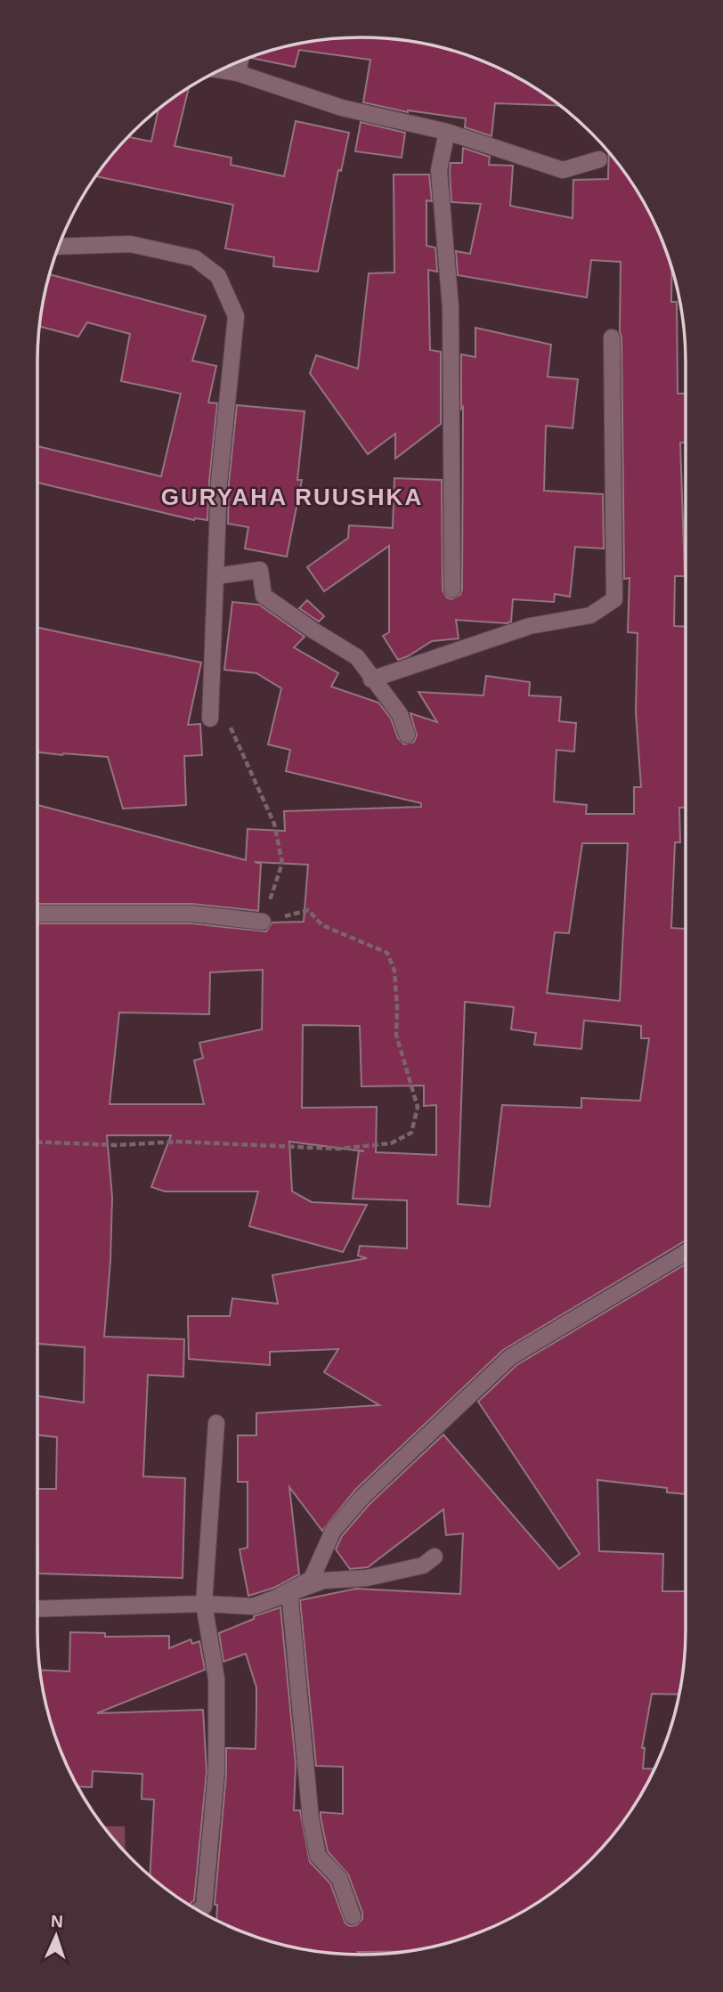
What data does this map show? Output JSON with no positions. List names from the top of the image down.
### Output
{
  "districts": ["GURYAHA RUUSHKA"],
  "north": "top"
}
